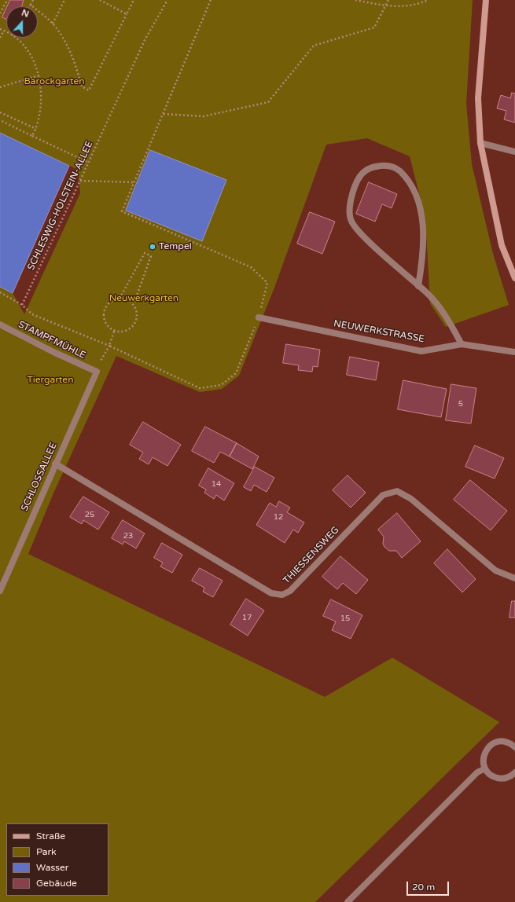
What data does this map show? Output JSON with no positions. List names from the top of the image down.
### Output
{
  "streets": {
    "street": [
      "NEUWERKSTRASSE",
      "STAMPFMÜHLE",
      "SCHLOSSALLEE",
      "THIESSENSWEG"
    ],
    "path": ["SCHLESWIG-HOLSTEIN-ALLEE"]
  },
  "crossings": [
    ["STAMPFMÜHLE", "SCHLOSSALLEE"],
    ["SCHLOSSALLEE", "THIESSENSWEG"]
  ],
  "parks": ["Barockgarten", "Neuwerkgarten", "Tiergarten"],
  "places": ["Tempel"],
  "house_numbers": [
    "5",
    "14",
    "25",
    "12",
    "23",
    "17",
    "15"
  ],
  "legend": [
    "Straße",
    "Park",
    "Wasser",
    "Gebäude"
  ],
  "scale_bar": "20 m",
  "north": "top"
}
